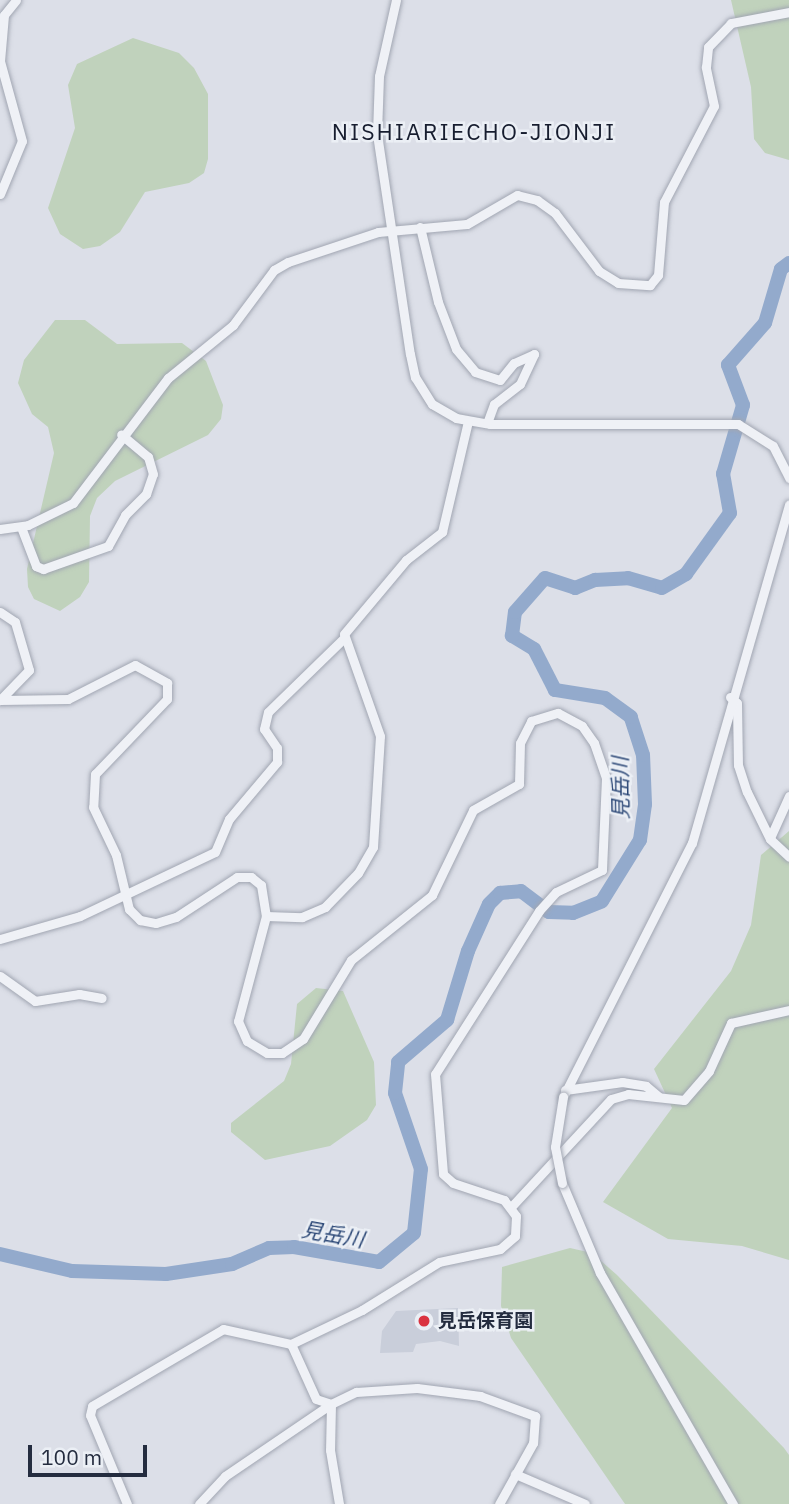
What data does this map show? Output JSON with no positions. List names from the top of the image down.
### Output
{
  "districts": ["NISHIARIECHO-JIONJI"],
  "water": ["見岳川"],
  "places": ["見岳保育園"],
  "scale_bar": "100 m"
}
